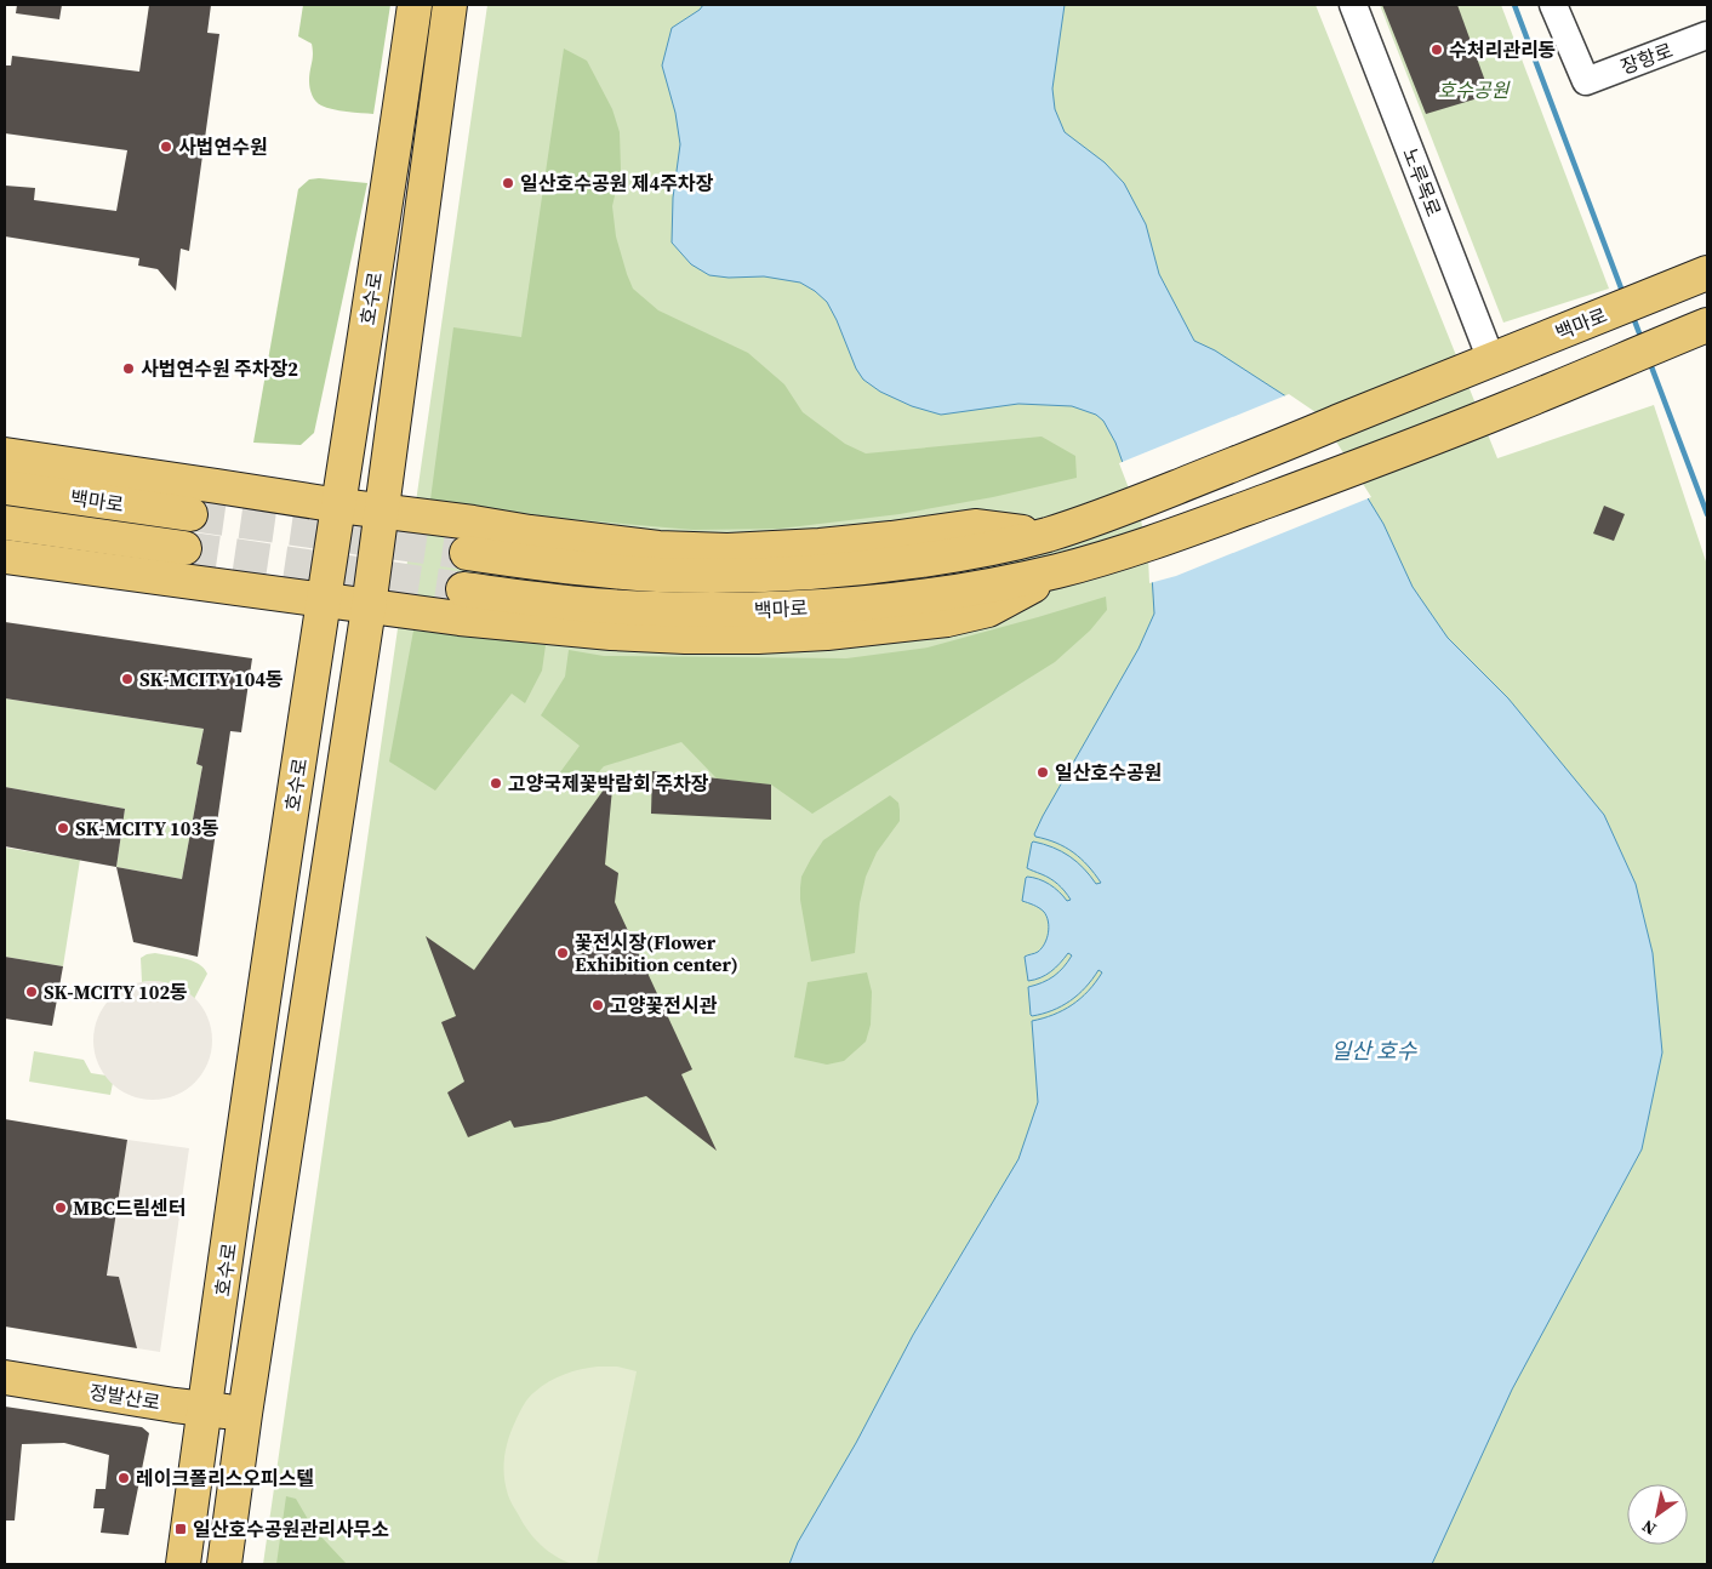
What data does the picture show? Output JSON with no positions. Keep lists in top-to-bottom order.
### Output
{
  "streets": {
    "main road": ["호수로", "백마로", "정발산로"],
    "street": ["장항로", "노루목로"]
  },
  "crossings": [
    ["노루목로", "백마로"],
    ["호수로", "정발산로"]
  ],
  "water": ["일산 호수"],
  "parks": ["호수공원"],
  "places": {
    "other": [
      "수처리관리동",
      "사법연수원",
      "일산호수공원 제4주차장",
      "사법연수원 주차장2",
      "SK-MCITY 104동",
      "일산호수공원",
      "고양국제꽃박람회 주차장",
      "SK-MCITY 103동",
      "꽃전시장(Flower Exhibition center)",
      "SK-MCITY 102동",
      "고양꽃전시관",
      "MBC드림센터",
      "레이크폴리스오피스텔"
    ],
    "transit": ["일산호수공원관리사무소"]
  },
  "north": "bottom left"
}
